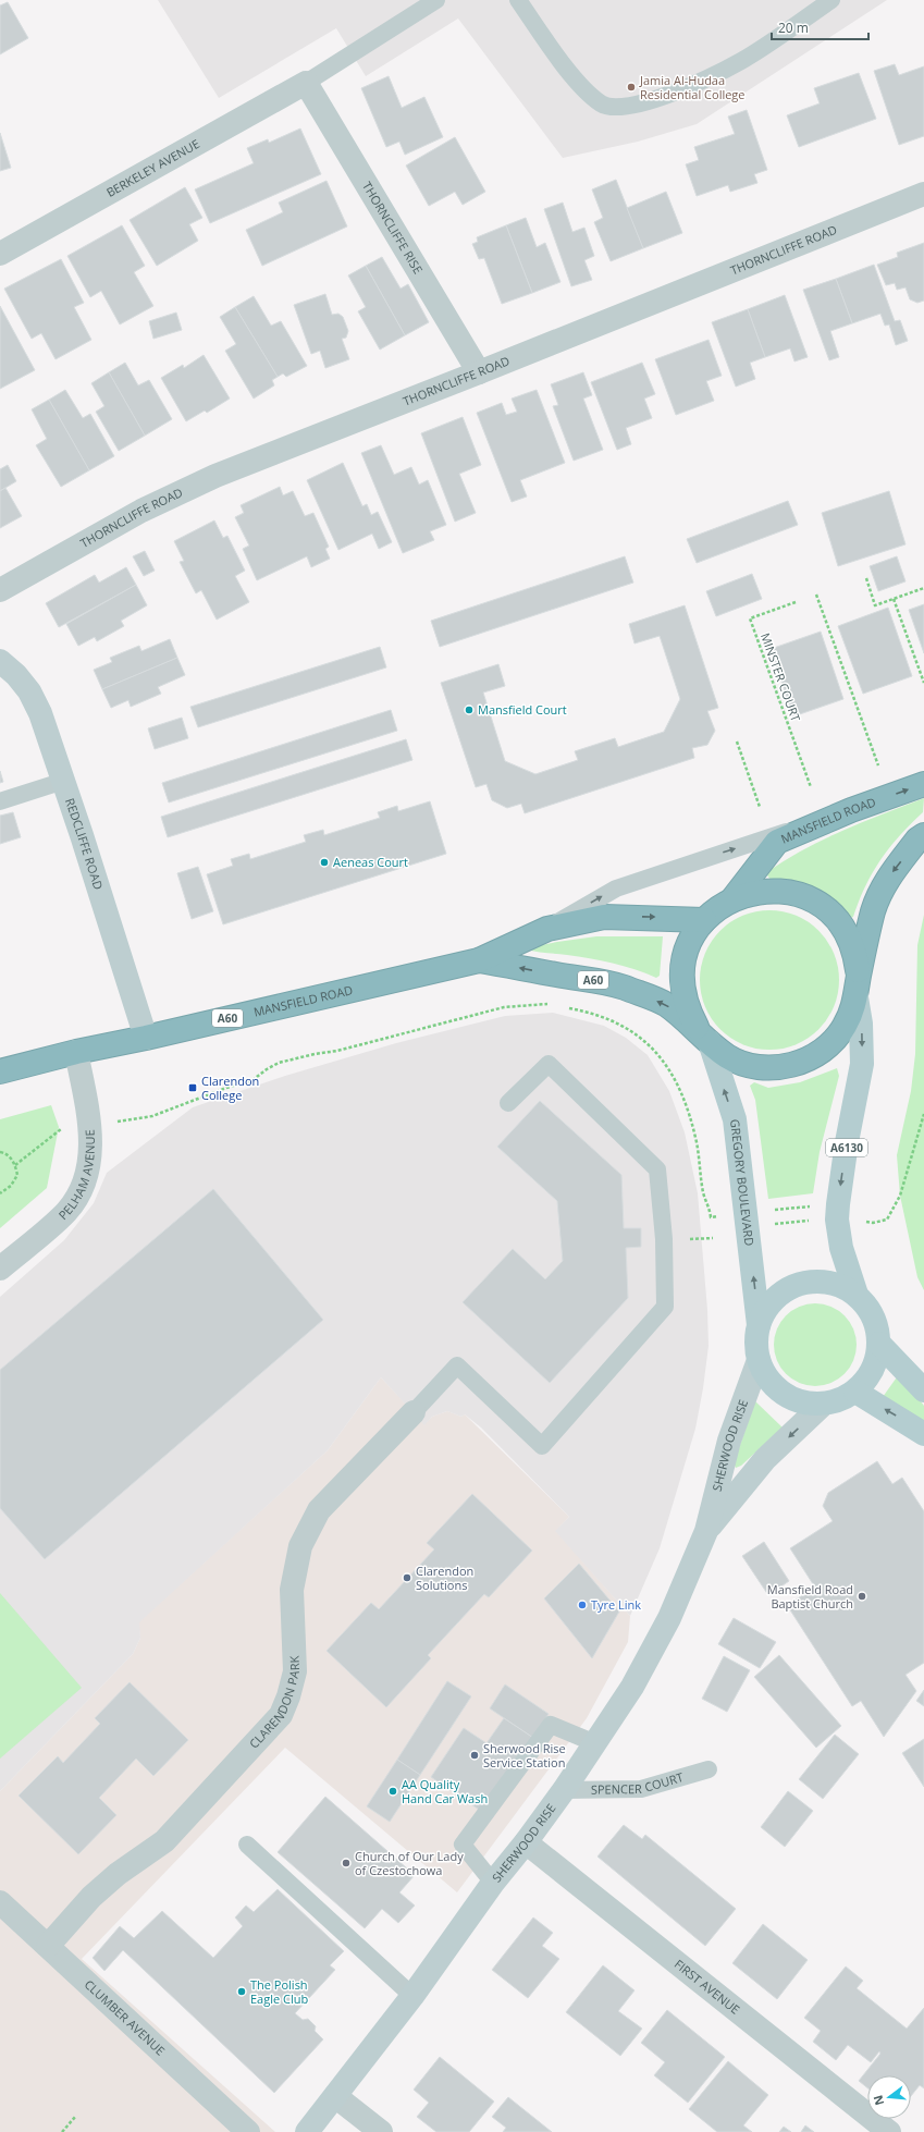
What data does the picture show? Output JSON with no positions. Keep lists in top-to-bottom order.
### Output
{
  "streets": {
    "highway": ["MANSFIELD ROAD", "A60"],
    "main road": [
      "REDCLIFFE ROAD",
      "A6130",
      "GREGORY BOULEVARD",
      "SHERWOOD RISE"
    ],
    "street": [
      "BERKELEY AVENUE",
      "THORNCLIFFE RISE",
      "THORNCLIFFE ROAD",
      "PELHAM AVENUE",
      "CLARENDON PARK",
      "FIRST AVENUE",
      "CLUMBER AVENUE"
    ],
    "lane": ["SPENCER COURT"],
    "path": ["MINSTER COURT"]
  },
  "crossings": [
    ["BERKELEY AVENUE", "THORNCLIFFE RISE"],
    ["THORNCLIFFE RISE", "THORNCLIFFE ROAD"],
    ["MANSFIELD ROAD", "REDCLIFFE ROAD"],
    ["MANSFIELD ROAD", "PELHAM AVENUE"],
    ["MANSFIELD ROAD", "GREGORY BOULEVARD"],
    ["GREGORY BOULEVARD", "SHERWOOD RISE"],
    ["SHERWOOD RISE", "SPENCER COURT"],
    ["SHERWOOD RISE", "FIRST AVENUE"],
    ["CLARENDON PARK", "CLUMBER AVENUE"]
  ],
  "places": {
    "other": [
      "Jamia Al-Hudaa Residential College",
      "Mansfield Court",
      "Aeneas Court",
      "Clarendon Solutions",
      "Mansfield Road Baptist Church",
      "Tyre Link",
      "Sherwood Rise Service Station",
      "AA Quality Hand Car Wash",
      "Church of Our Lady of Czestochowa",
      "The Polish Eagle Club"
    ],
    "transit": ["Clarendon College"]
  },
  "scale_bar": "20 m",
  "north": "left"
}
